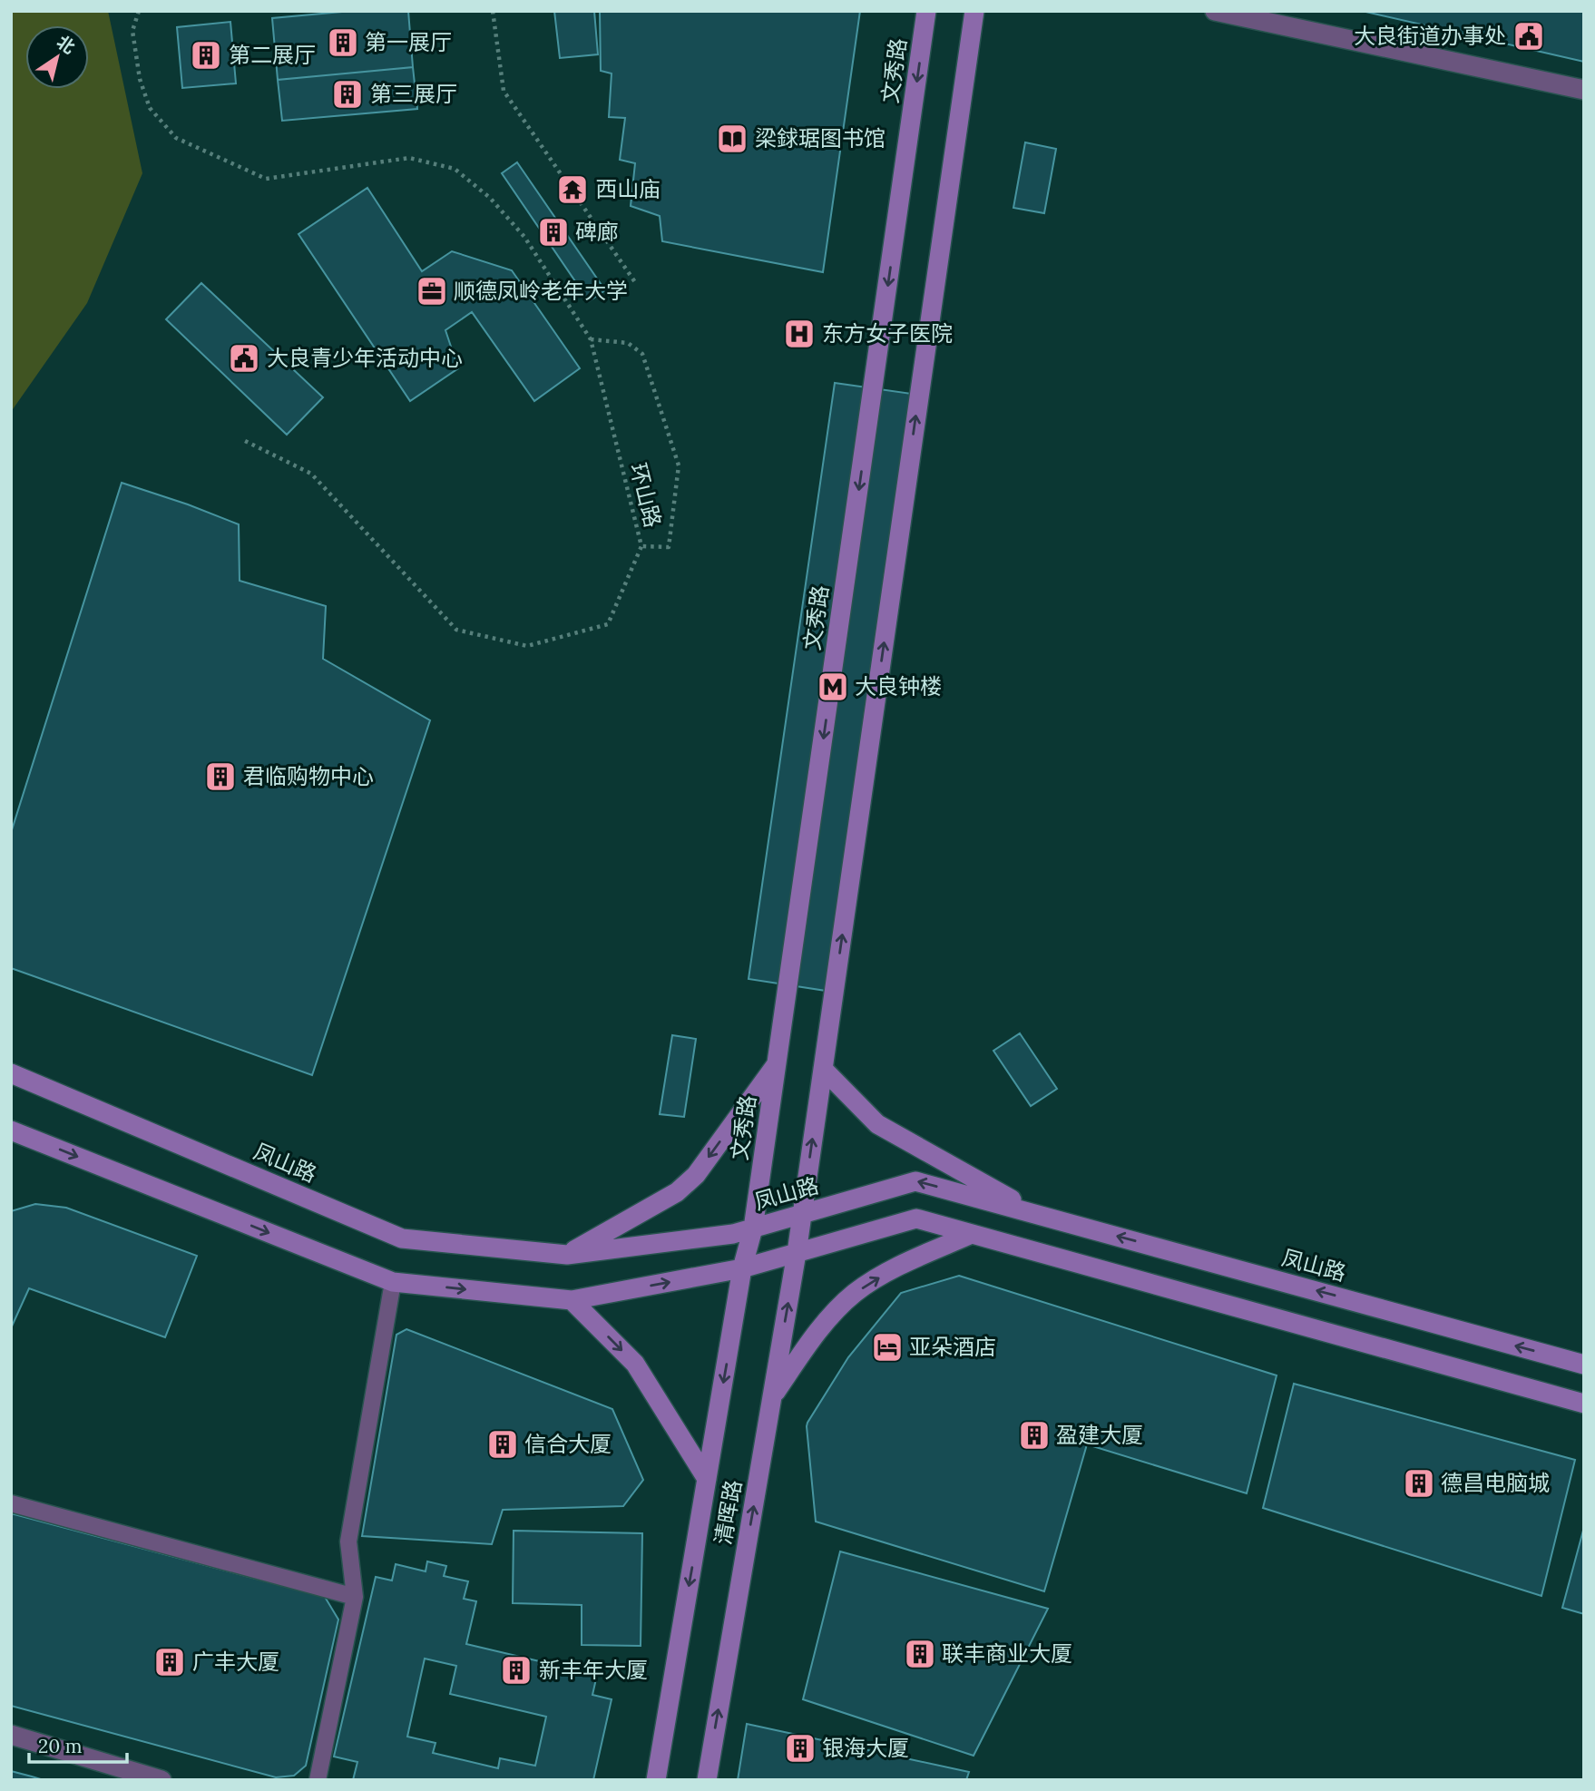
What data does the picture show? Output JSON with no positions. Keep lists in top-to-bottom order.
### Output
{
  "streets": {
    "street": ["文秀路", "凤山路", "清晖路"],
    "path": ["环山路"]
  },
  "crossings": [
    ["文秀路", "凤山路"],
    ["文秀路", "清晖路"]
  ],
  "places": {
    "public building": ["大良街道办事处", "大良青少年活动中心"],
    "building": [
      "第一展厅",
      "第二展厅",
      "第三展厅",
      "碑廊",
      "君临购物中心",
      "盈建大厦",
      "信合大厦",
      "德昌电脑城",
      "联丰商业大厦",
      "广丰大厦",
      "新丰年大厦",
      "银海大厦"
    ],
    "library": ["梁銶琚图书馆"],
    "temple": ["西山庙"],
    "office": ["顺德凤岭老年大学"],
    "hospital": ["东方女子医院"],
    "metro station": ["大良钟楼"],
    "hotel": ["亚朵酒店"]
  },
  "scale_bar": "20 m",
  "north": "top right"
}
